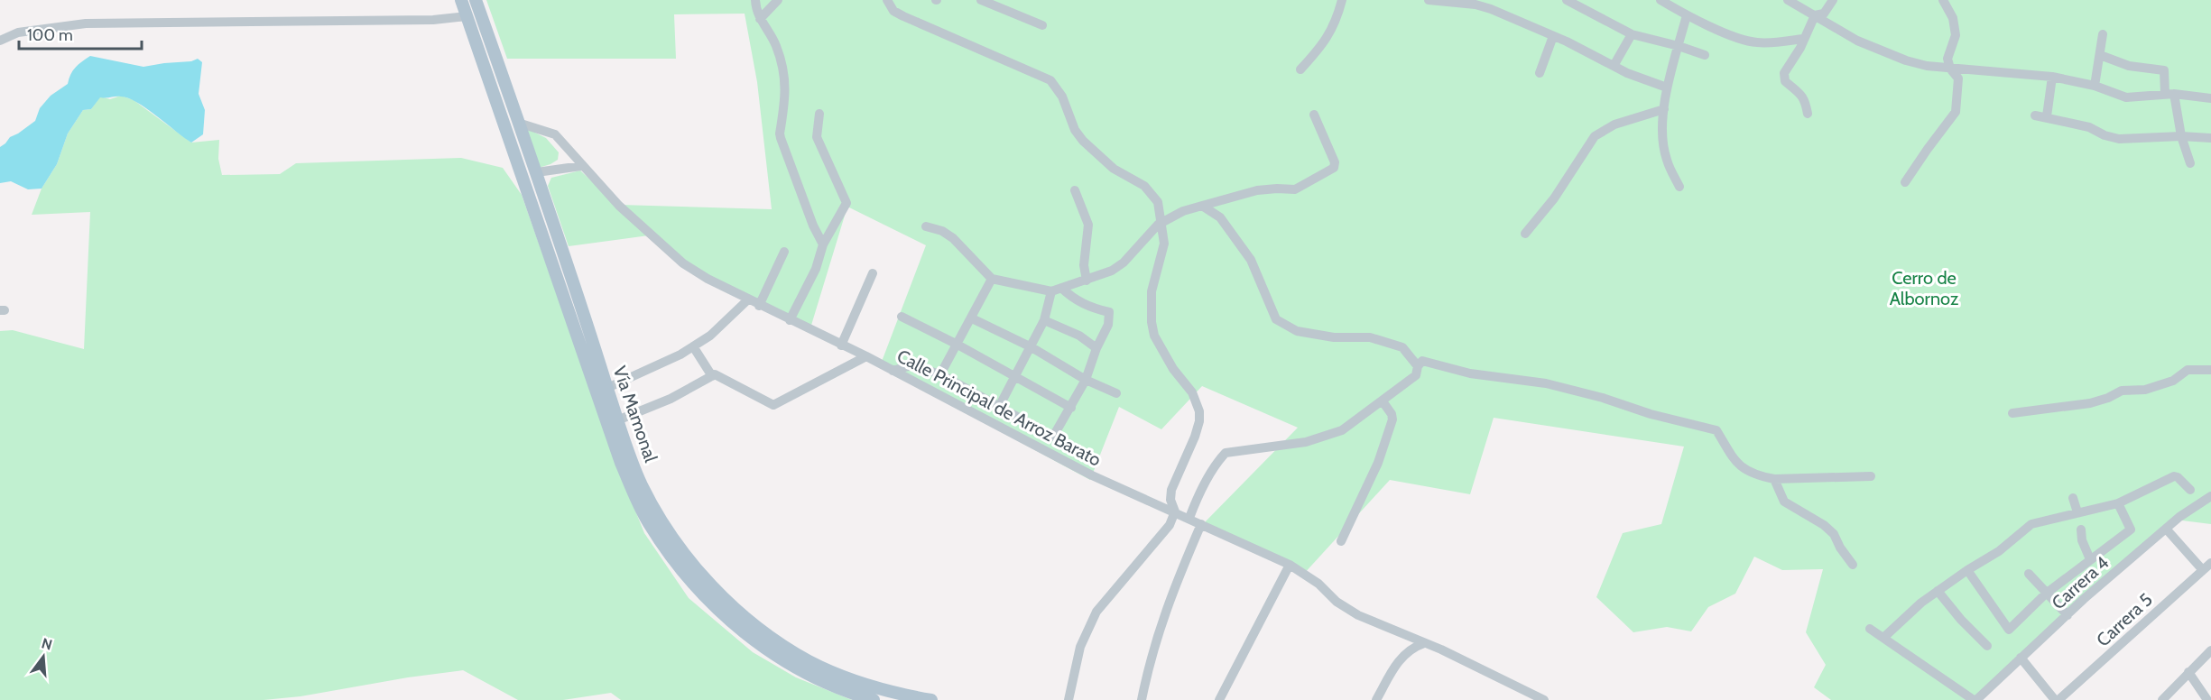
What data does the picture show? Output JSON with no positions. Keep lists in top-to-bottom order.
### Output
{
  "streets": {
    "main road": ["Vía Mamonal"],
    "street": ["Calle Principal de Arroz Barato", "Carrera 4", "Carrera 5"]
  },
  "crossings": [
    ["Calle Principal de Arroz Barato", "Vía Mamonal"]
  ],
  "parks": ["Cerro de Albornoz"],
  "scale_bar": "100 m",
  "north": "top"
}
